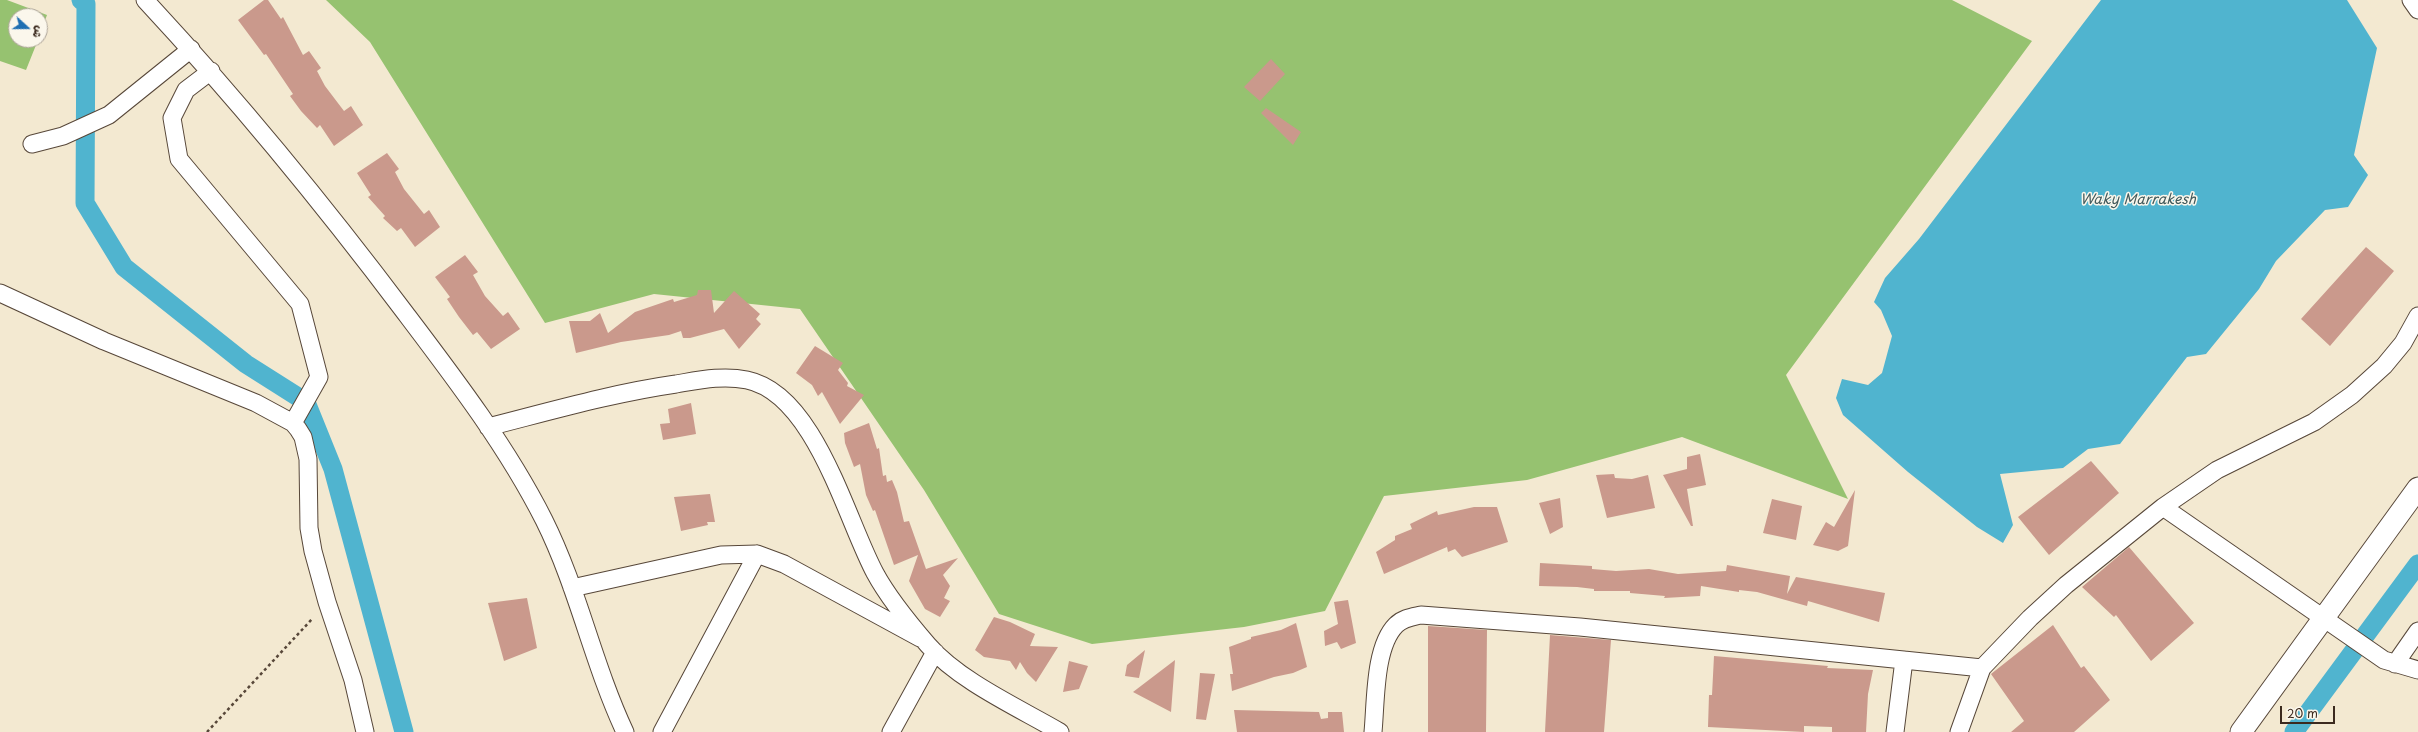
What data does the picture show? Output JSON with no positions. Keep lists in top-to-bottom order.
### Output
{
  "water": ["Waky Marrakesh"],
  "scale_bar": "20 m",
  "north": "right"
}
